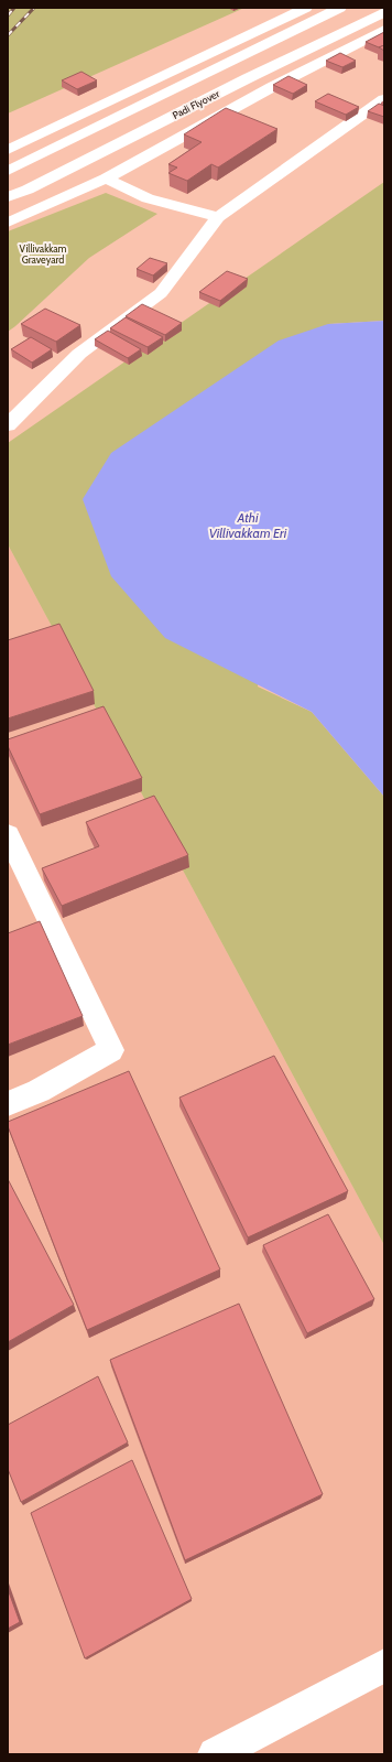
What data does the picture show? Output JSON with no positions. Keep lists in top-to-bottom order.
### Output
{
  "streets": {
    "street": ["Padi Flyover"]
  },
  "water": ["Athi Villivakkam Eri"],
  "parks": ["Villivakkam Graveyard"]
}
